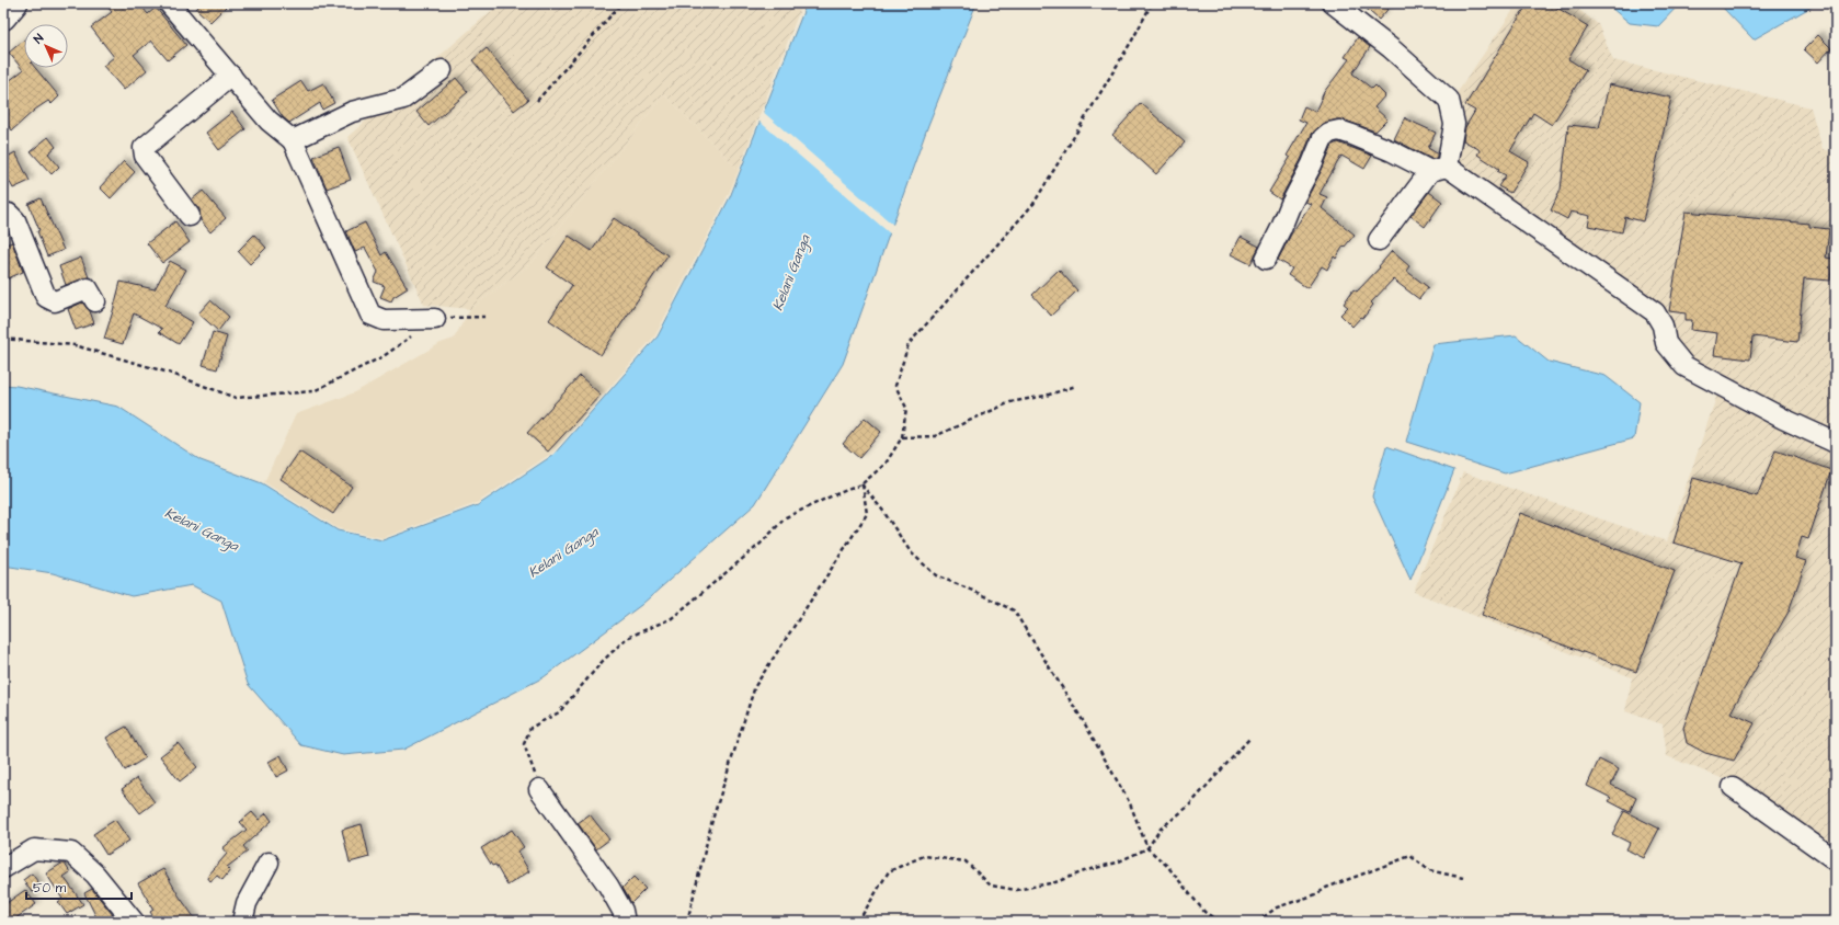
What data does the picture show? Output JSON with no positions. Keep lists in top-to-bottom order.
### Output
{
  "water": ["Kelani Ganga"],
  "scale_bar": "50 m",
  "north": "top left"
}
